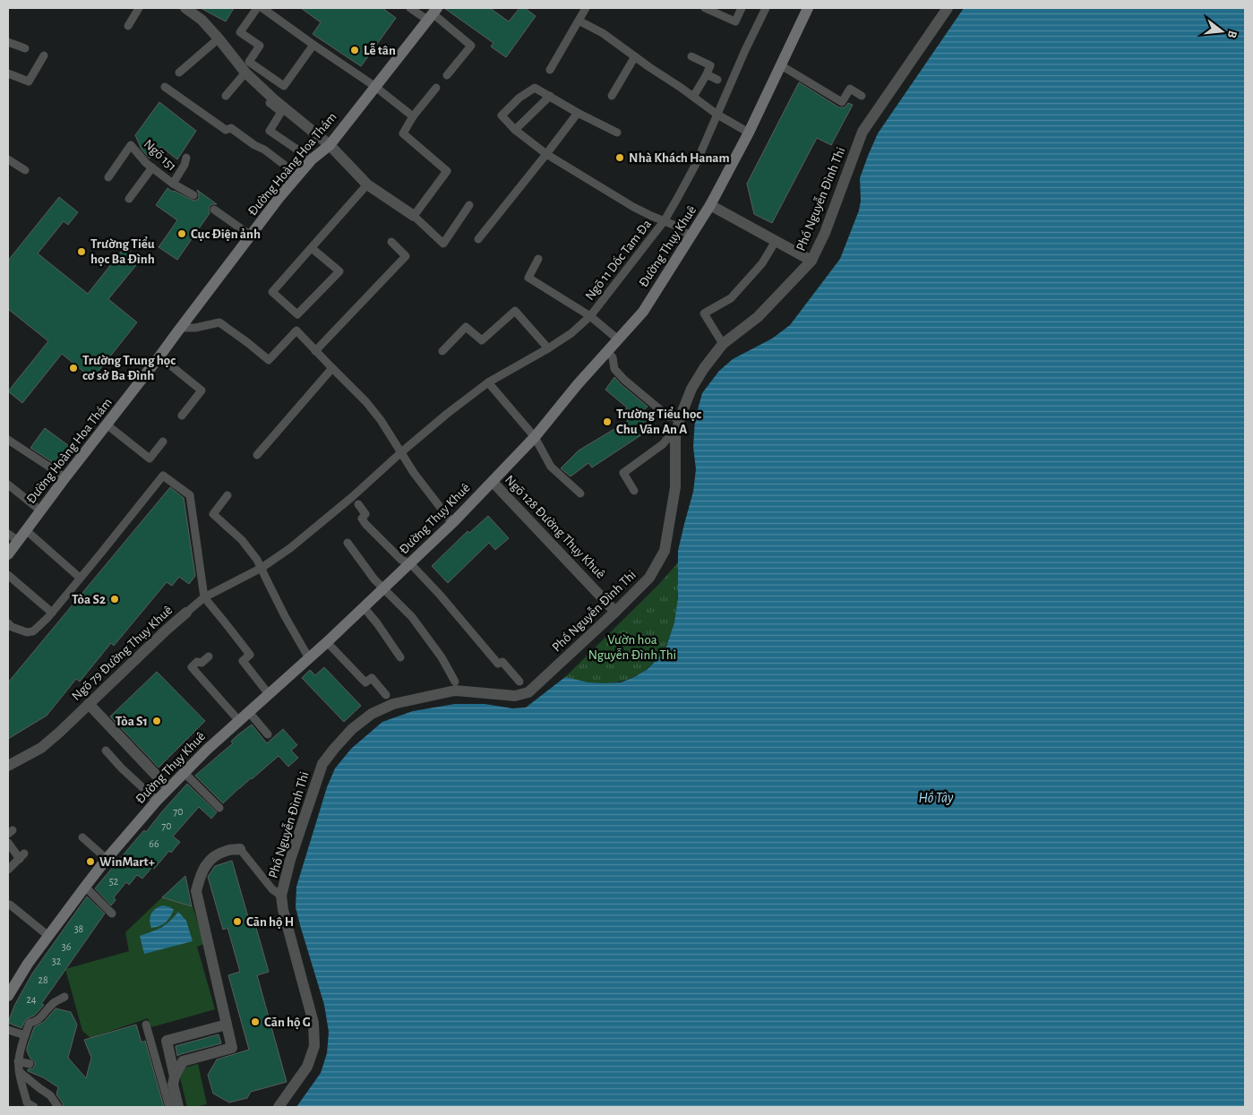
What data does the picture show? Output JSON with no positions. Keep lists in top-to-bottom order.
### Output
{
  "streets": {
    "main road": ["Đường Hoàng Hoa Thám", "Đường Thụy Khuê"],
    "street": ["Phố Nguyễn Đình Thi", "Ngõ 128 Đường Thụy Khuê", "Ngõ 79 Đường Thụy Khuê"],
    "lane": ["Ngõ 151", "Ngõ 11 Dốc Tam Đa"]
  },
  "crossings": [
    ["Phố Nguyễn Đình Thi", "Ngõ 128 Đường Thụy Khuê"],
    ["Đường Thụy Khuê", "Ngõ 128 Đường Thụy Khuê"],
    ["Ngõ 11 Dốc Tam Đa", "Ngõ 79 Đường Thụy Khuê"]
  ],
  "water": ["Hồ Tây"],
  "parks": ["Vườn hoa Nguyễn Đình Thi"],
  "places": [
    "Lễ tân",
    "Nhà Khách Hanam",
    "Cục Điện ảnh",
    "Trường Tiểu học Ba Đình",
    "Trường Trung học cơ sở Ba Đình",
    "Trường Tiểu học Chu Văn An A",
    "Tòa S2",
    "Tòa S1",
    "WinMart+",
    "Căn hộ H",
    "Căn hộ G"
  ],
  "house_numbers": [
    "70",
    "70",
    "66",
    "52",
    "38",
    "36",
    "32",
    "28",
    "24"
  ],
  "north": "right"
}
